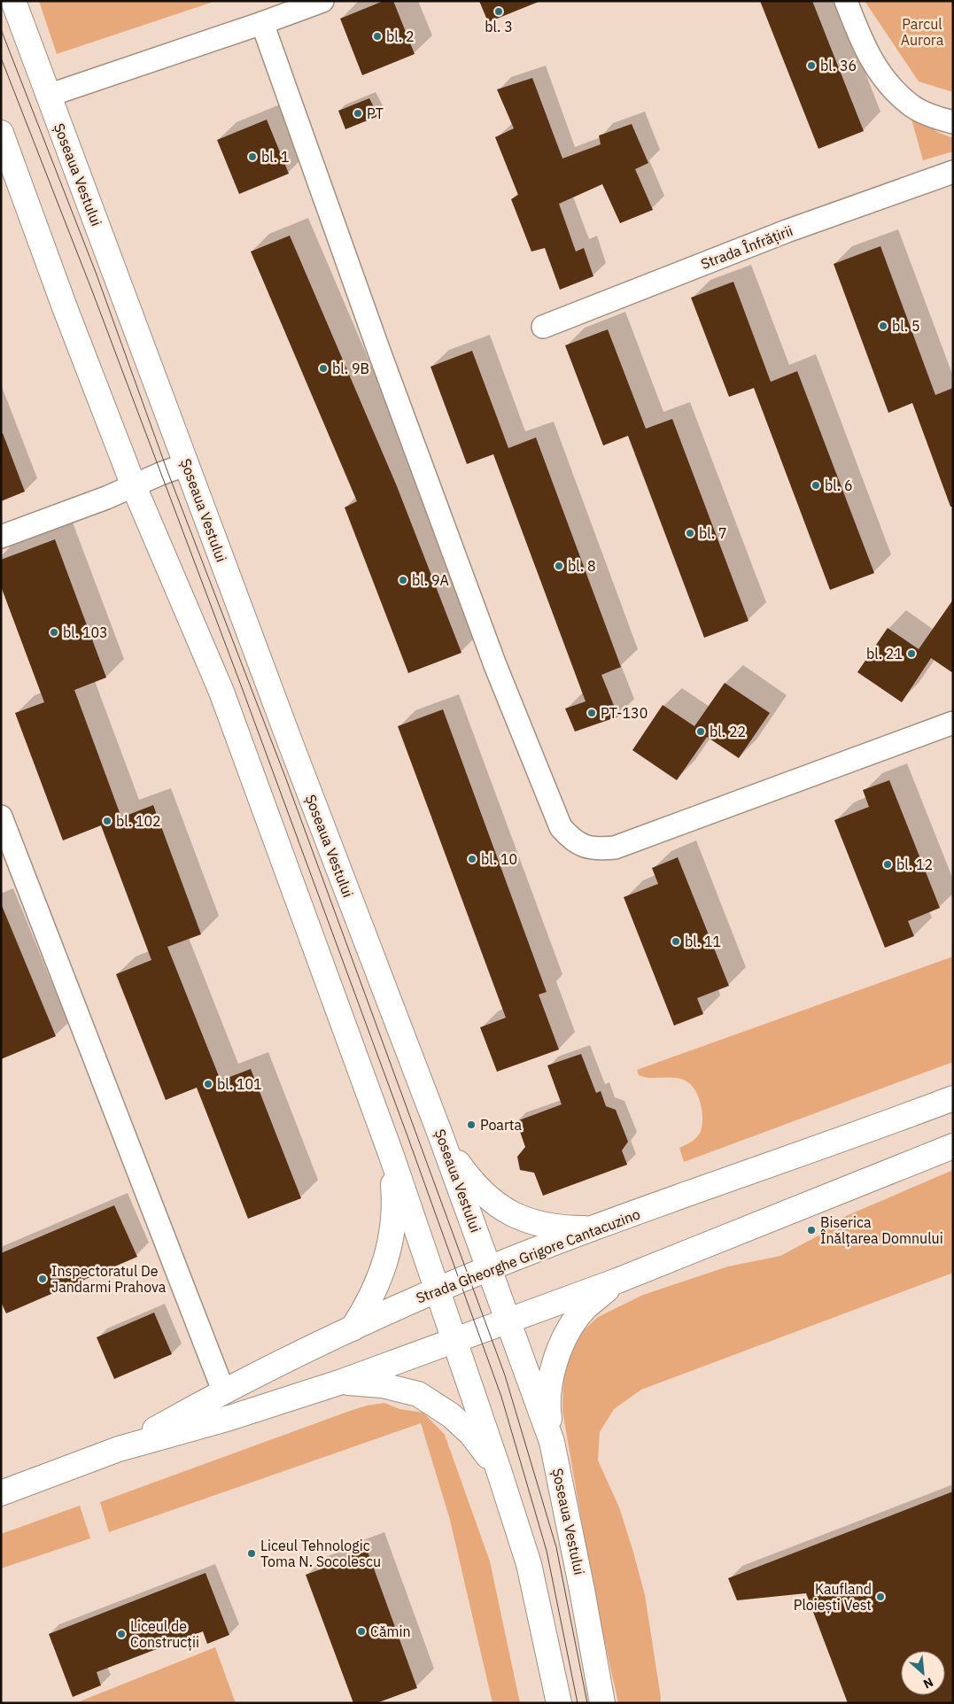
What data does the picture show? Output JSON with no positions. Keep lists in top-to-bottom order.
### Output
{
  "streets": {
    "main road": ["Șoseaua Vestului", "Strada Gheorghe Grigore Cantacuzino"],
    "street": ["Strada Înfrățirii"]
  },
  "crossings": [
    ["Șoseaua Vestului", "Strada Gheorghe Grigore Cantacuzino"]
  ],
  "parks": ["Parcul Aurora"],
  "places": [
    "bl. 3",
    "bl. 2",
    "bl. 36",
    "PT",
    "bl. 1",
    "bl. 5",
    "bl. 9B",
    "bl. 6",
    "bl. 7",
    "bl. 8",
    "bl. 9A",
    "bl. 103",
    "bl. 21",
    "PT-130",
    "bl. 22",
    "bl. 102",
    "bl. 10",
    "bl. 12",
    "bl. 11",
    "bl. 101",
    "Poarta",
    "Biserica Înălțarea Domnului",
    "Inspectoratul De Jandarmi Prahova",
    "Liceul Tehnologic Toma N. Socolescu",
    "Kaufland Ploiești Vest",
    "Cămin",
    "Liceul de Construcții"
  ],
  "north": "bottom right"
}
